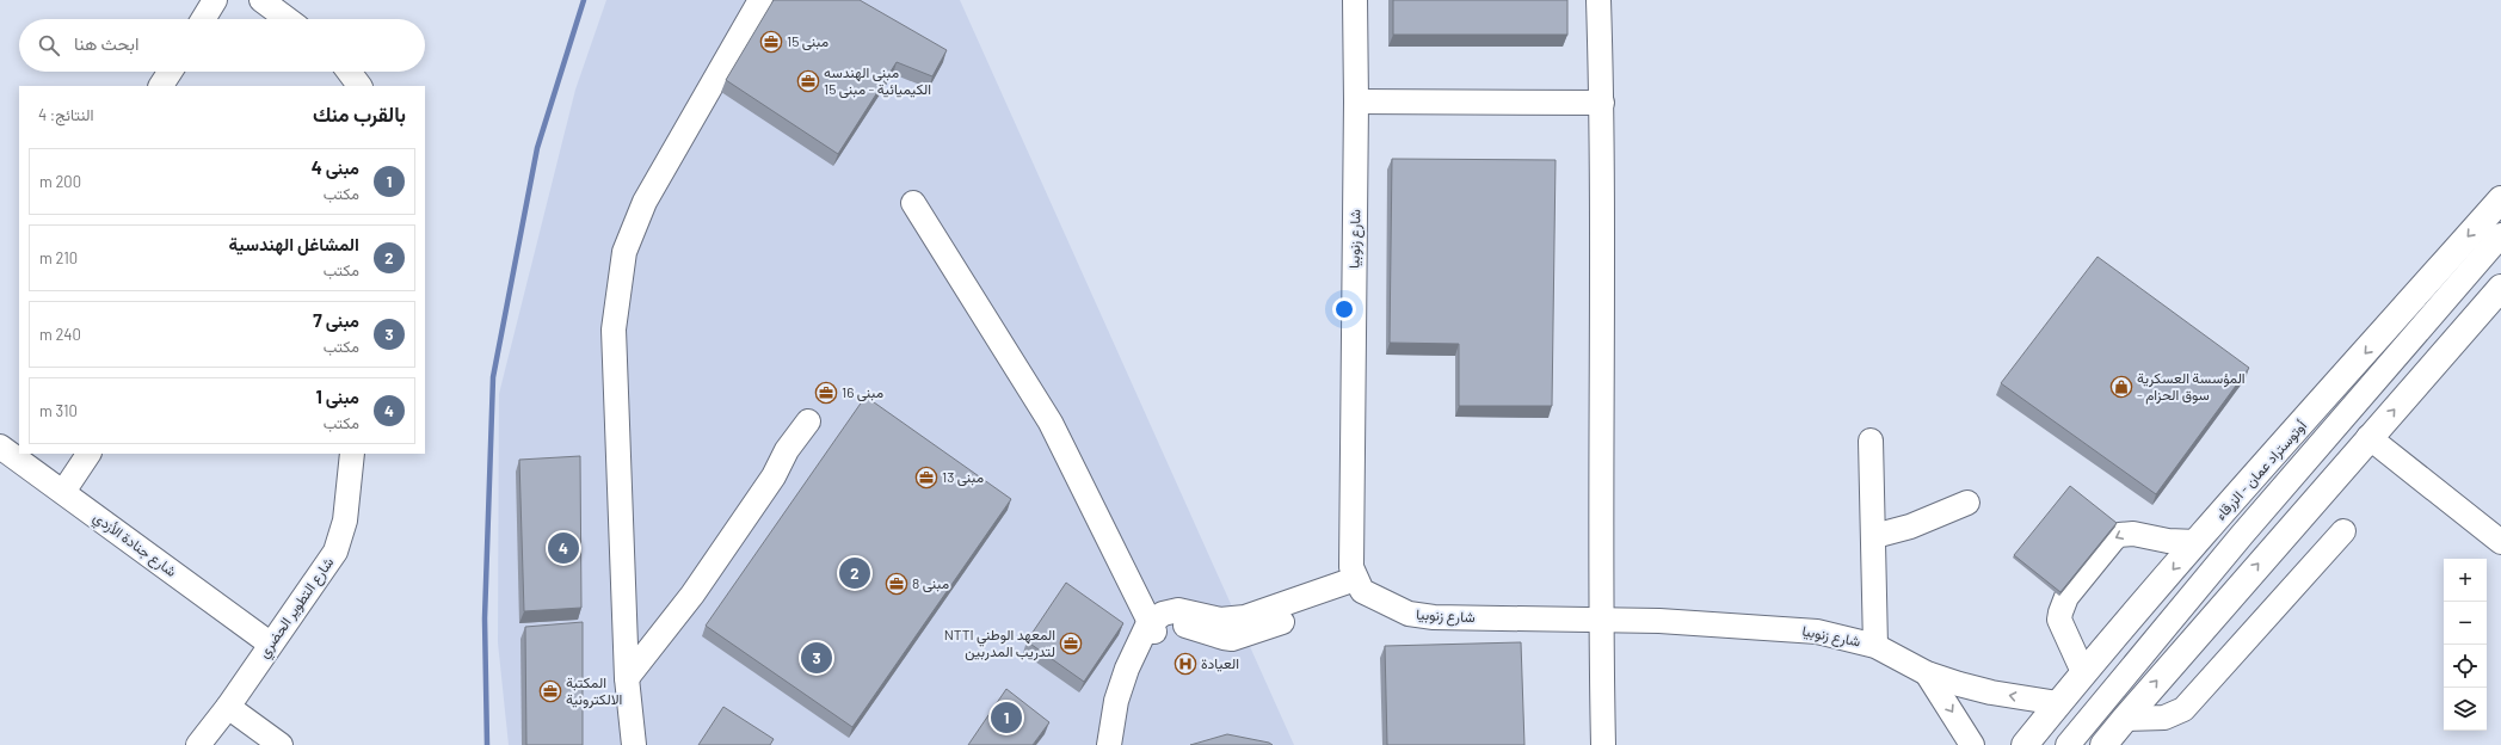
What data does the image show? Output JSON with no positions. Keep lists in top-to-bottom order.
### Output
{
  "streets": {
    "highway": ["أوتوستراد عمان - الزرقاء"],
    "street": ["شارع زنوبيا", "شارع جنادة الأزدي", "شارع التطوير الحضري"]
  },
  "crossings": [
    ["شارع زنوبيا", "أوتوستراد عمان - الزرقاء"],
    ["شارع جنادة الأزدي", "شارع التطوير الحضري"]
  ],
  "places": {
    "office": [
      "مبنى 15",
      "مبنى الهندسه الكيميائية - مبنى 15",
      "مبنى 16",
      "مبنى 13",
      "مبنى 8",
      "NTTI المعهد الوطني لتدريب المدربين",
      "المكتبة الالكترونية"
    ],
    "shop": ["المؤسسة العسكرية - سوق الحزام"],
    "hospital": ["العيادة"]
  },
  "page": {
    "search": "ابحث هنا",
    "heading": ["بالقرب منك", "النتائج: 4"],
    "list": [
      {
        "mark": "1",
        "name": "مبنى 4",
        "note": "مكتب",
        "value": "200 m"
      },
      {
        "mark": "2",
        "name": "المشاغل الهندسية",
        "note": "مكتب",
        "value": "210 m"
      },
      {
        "mark": "3",
        "name": "مبنى 7",
        "note": "مكتب",
        "value": "240 m"
      },
      {
        "mark": "4",
        "name": "مبنى 1",
        "note": "مكتب",
        "value": "310 m"
      }
    ],
    "pins": [
      "4",
      "2",
      "3",
      "1"
    ],
    "map_buttons": ["+", "−"]
  }
}
